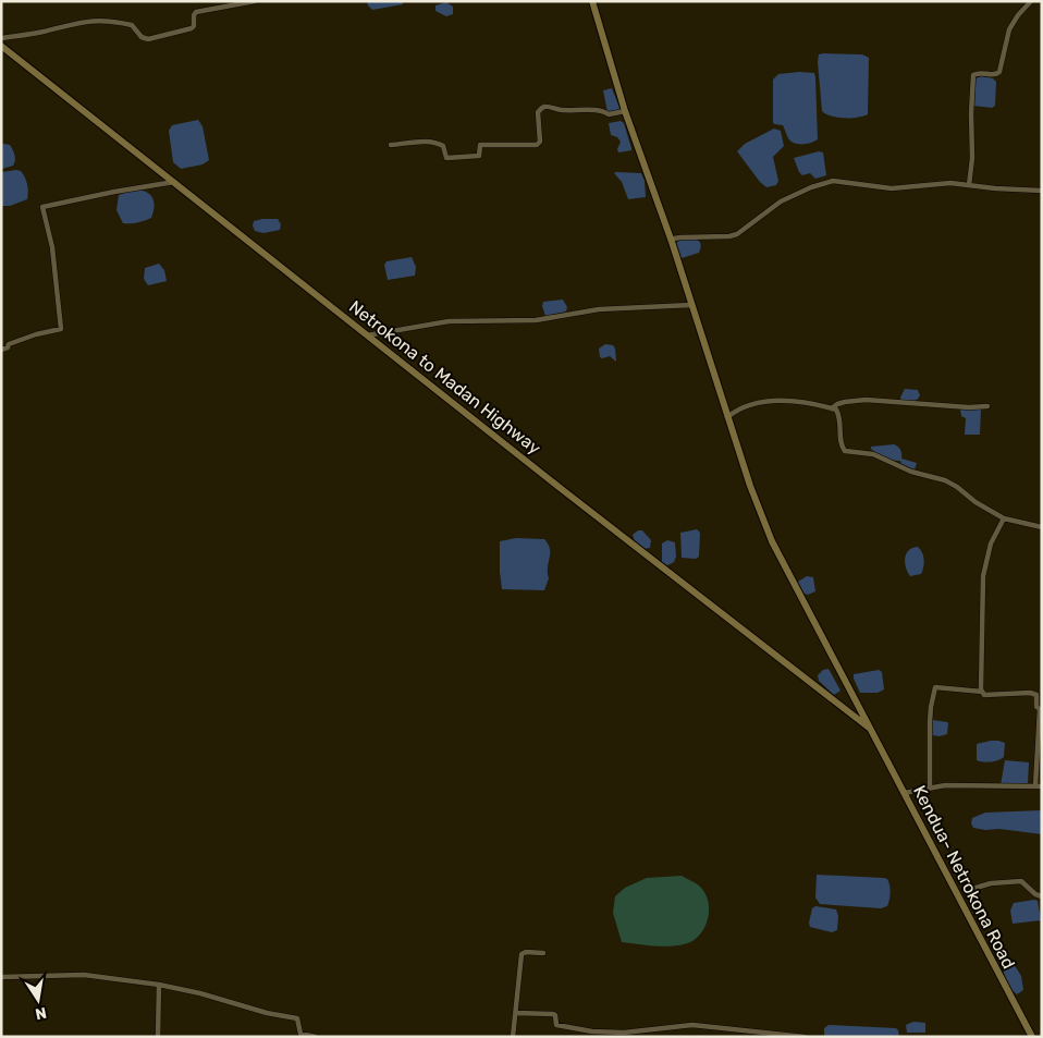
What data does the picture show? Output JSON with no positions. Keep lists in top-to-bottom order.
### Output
{
  "streets": {
    "main road": ["Netrokona to Madan Highway", "Kendua- Netrokona Road"]
  },
  "crossings": [
    ["Netrokona to Madan Highway", "Kendua- Netrokona Road"]
  ],
  "north": "bottom"
}
